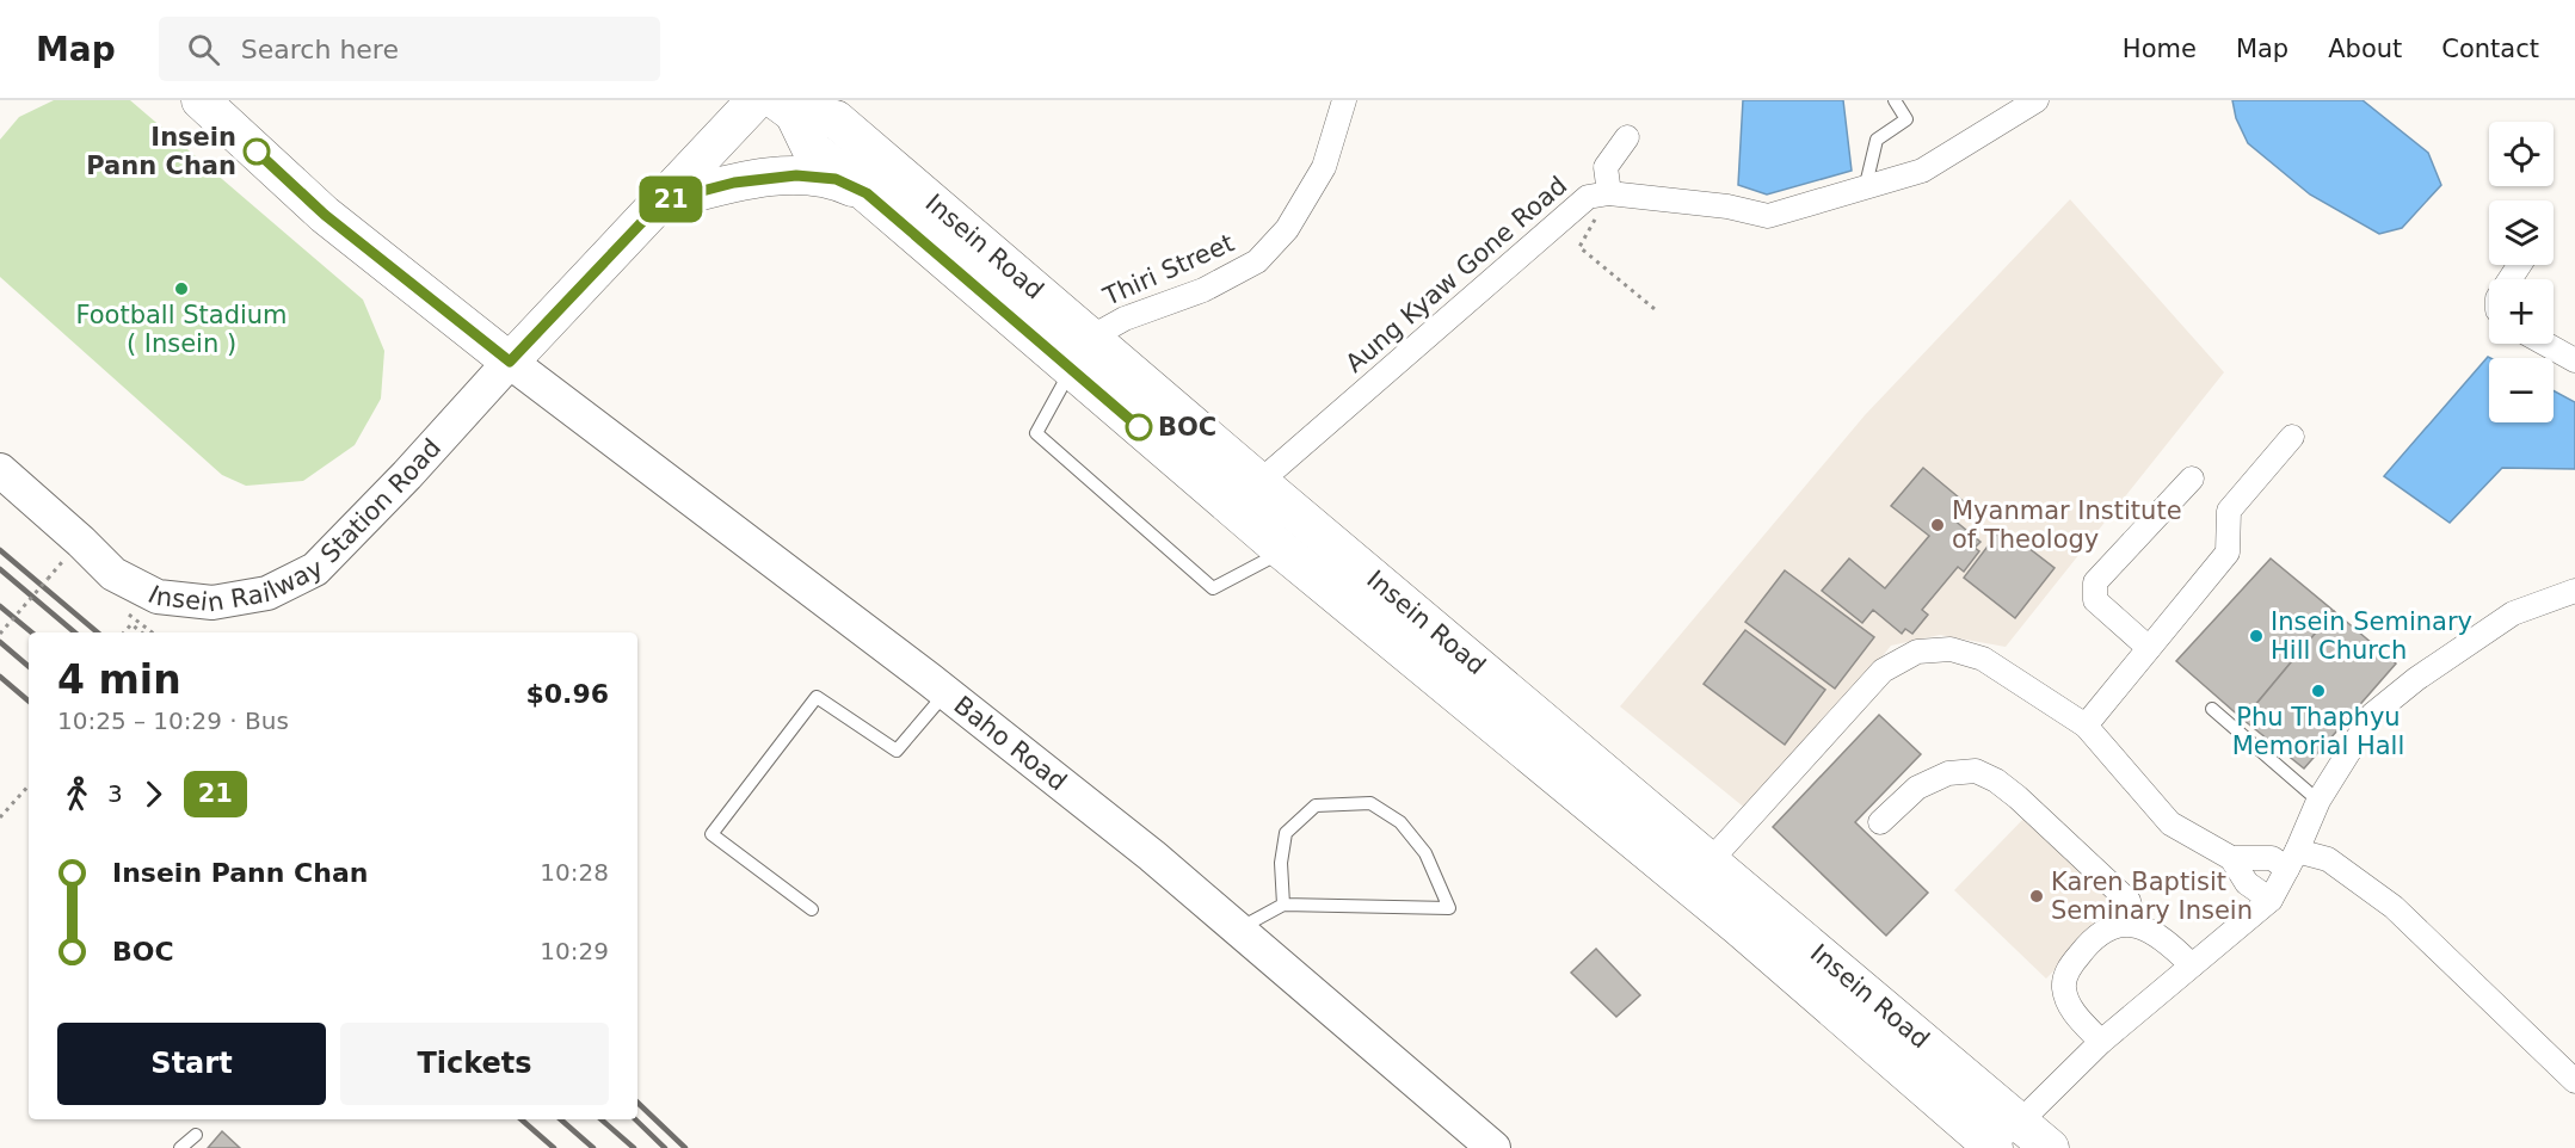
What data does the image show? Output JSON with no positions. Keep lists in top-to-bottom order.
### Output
{
  "streets": {
    "main road": ["Insein Road", "Insein Railway Station Road", "Baho Road"],
    "street": ["Thiri Street", "Aung Kyaw Gone Road"]
  },
  "crossings": [
    ["Insein Road", "Thiri Street"],
    ["Insein Road", "Aung Kyaw Gone Road"],
    ["Insein Railway Station Road", "Baho Road"]
  ],
  "places": [
    "Insein Pann Chan",
    "Football Stadium ( Insein )",
    "BOC",
    "Myanmar Institute of Theology",
    "Insein Seminary Hill Church",
    "Phu Thaphyu Memorial Hall",
    "Karen Baptisit Seminary Insein"
  ],
  "lines": ["bus line 21"],
  "page": {
    "header": "Map",
    "search": "Search here",
    "nav": [
      "Home",
      "Map",
      "About",
      "Contact"
    ],
    "on_map": "21",
    "map_buttons": ["+", "−"],
    "heading": ["4 min", "10:25 – 10:29 · Bus", "$0.96"],
    "legs": ["3", "21"],
    "list": [
      {
        "name": "Insein Pann Chan",
        "value": "10:28"
      },
      {
        "name": "BOC",
        "value": "10:29"
      }
    ],
    "buttons": ["Start", "Tickets"]
  }
}
